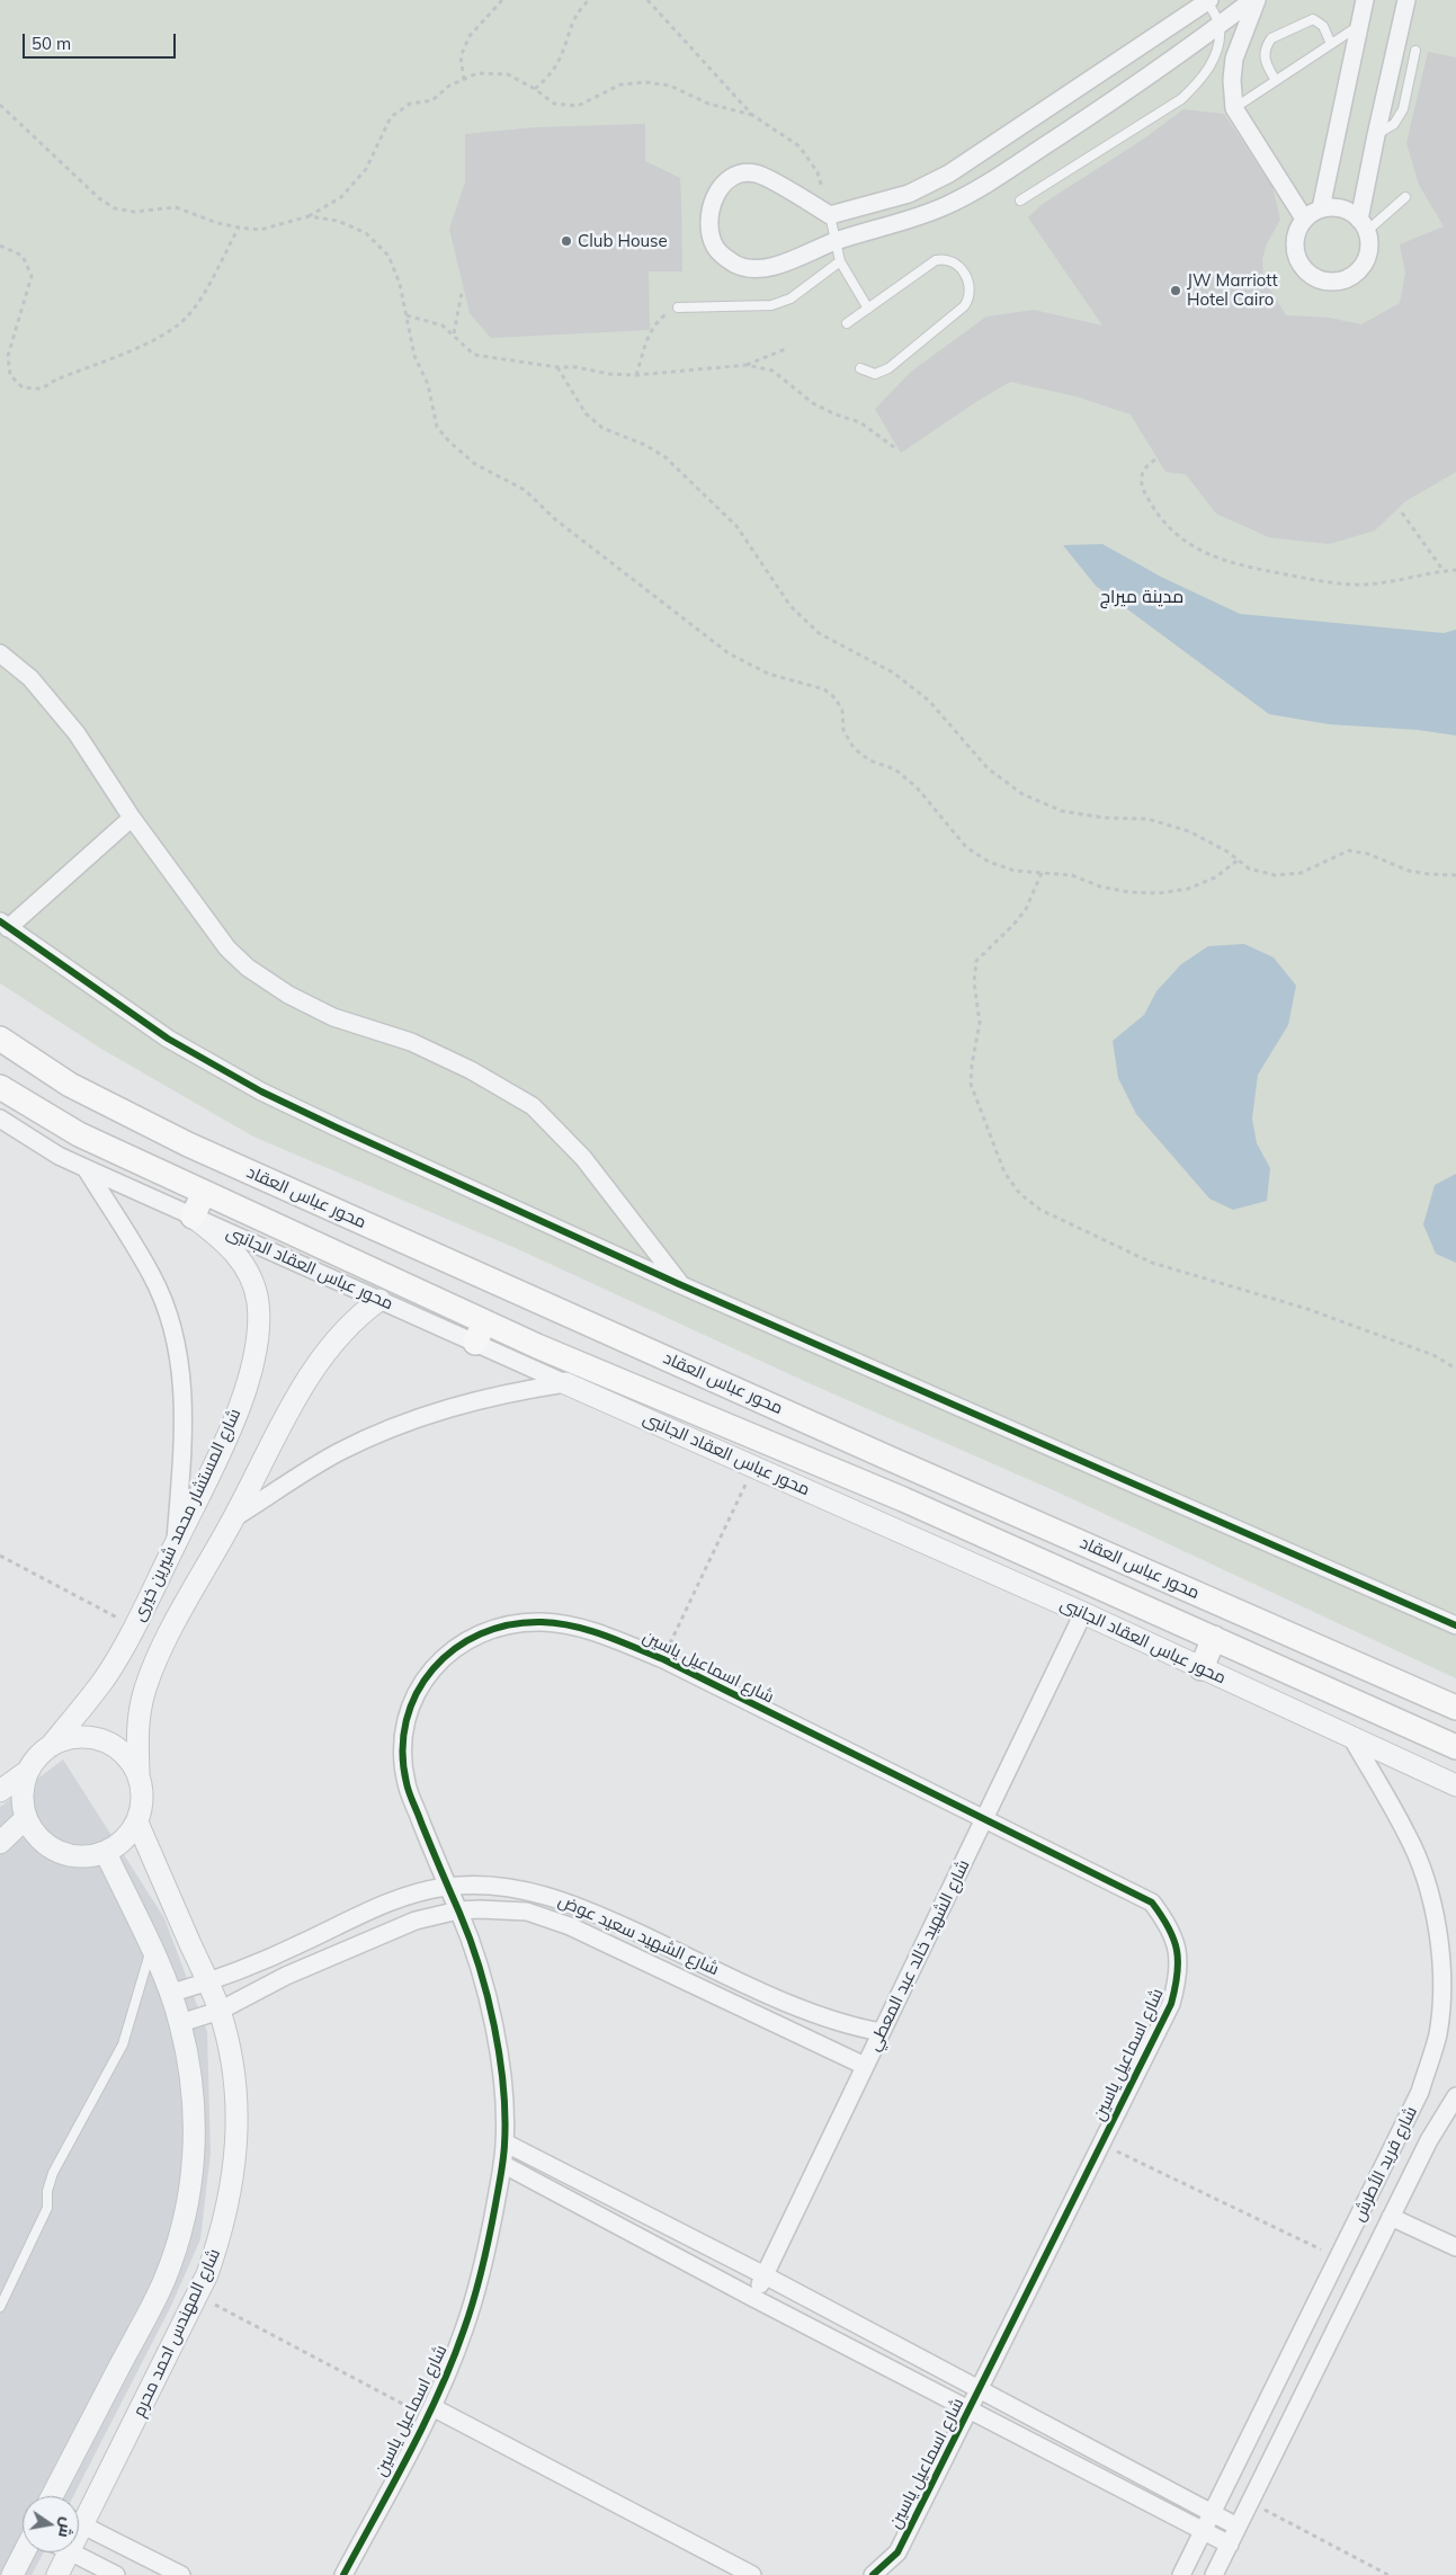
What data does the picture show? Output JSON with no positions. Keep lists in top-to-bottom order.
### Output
{
  "streets": {
    "main road": ["محور عباس العقاد"],
    "street": [
      "محور عباس العقاد الجانبى",
      "شارع المستشار محمد شيرين خيرى",
      "شارع اسماعيل ياسين",
      "شارع الشهيد سعيد عوض",
      "شارع الشهيد خالد عبد المعطي",
      "شارع فريد الأطرش",
      "شارع المهندس احمد محرم"
    ]
  },
  "crossings": [
    ["محور عباس العقاد", "محور عباس العقاد الجانبى"],
    ["محور عباس العقاد الجانبى", "شارع المستشار محمد شيرين خيرى"],
    ["محور عباس العقاد الجانبى", "شارع الشهيد خالد عبد المعطي"],
    ["محور عباس العقاد الجانبى", "شارع فريد الأطرش"],
    ["شارع المستشار محمد شيرين خيرى", "شارع المهندس احمد محرم"],
    ["شارع اسماعيل ياسين", "شارع الشهيد سعيد عوض"],
    ["شارع اسماعيل ياسين", "شارع الشهيد خالد عبد المعطي"],
    ["شارع الشهيد سعيد عوض", "شارع الشهيد خالد عبد المعطي"],
    ["شارع الشهيد سعيد عوض", "شارع المهندس احمد محرم"]
  ],
  "districts": ["مدينة ميراج"],
  "places": ["Club House", "JW Marriott Hotel Cairo"],
  "scale_bar": "50 m",
  "north": "right"
}
